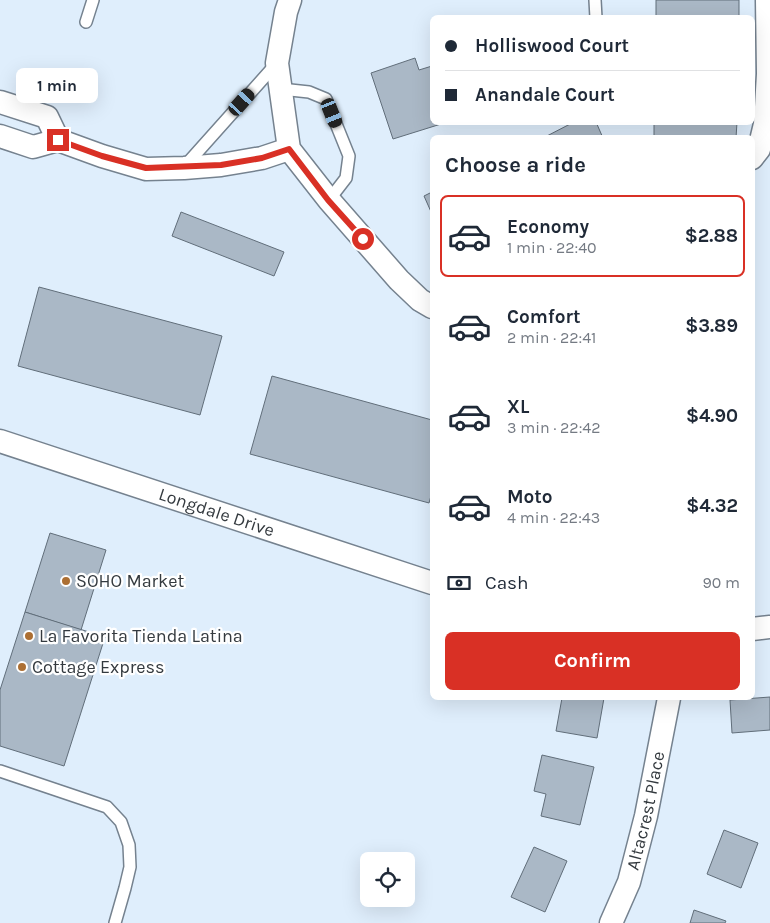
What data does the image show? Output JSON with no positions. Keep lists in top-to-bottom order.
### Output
{
  "streets": {
    "street": ["Longdale Drive", "Altacrest Place"]
  },
  "places": ["SOHO Market", "La Favorita Tienda Latina", "Cottage Express"],
  "page": {
    "banner": ["Holliswood Court", "Anandale Court"],
    "bubble": "1 min",
    "heading": "Choose a ride",
    "list": [
      {
        "name": "Economy",
        "note": "1 min · 22:40",
        "value": "$2.88"
      },
      {
        "name": "Comfort",
        "note": "2 min · 22:41",
        "value": "$3.89"
      },
      {
        "name": "XL",
        "note": "3 min · 22:42",
        "value": "$4.90"
      },
      {
        "name": "Moto",
        "note": "4 min · 22:43",
        "value": "$4.32"
      }
    ],
    "pay": ["Cash", "90 m"],
    "buttons": "Confirm"
  }
}
